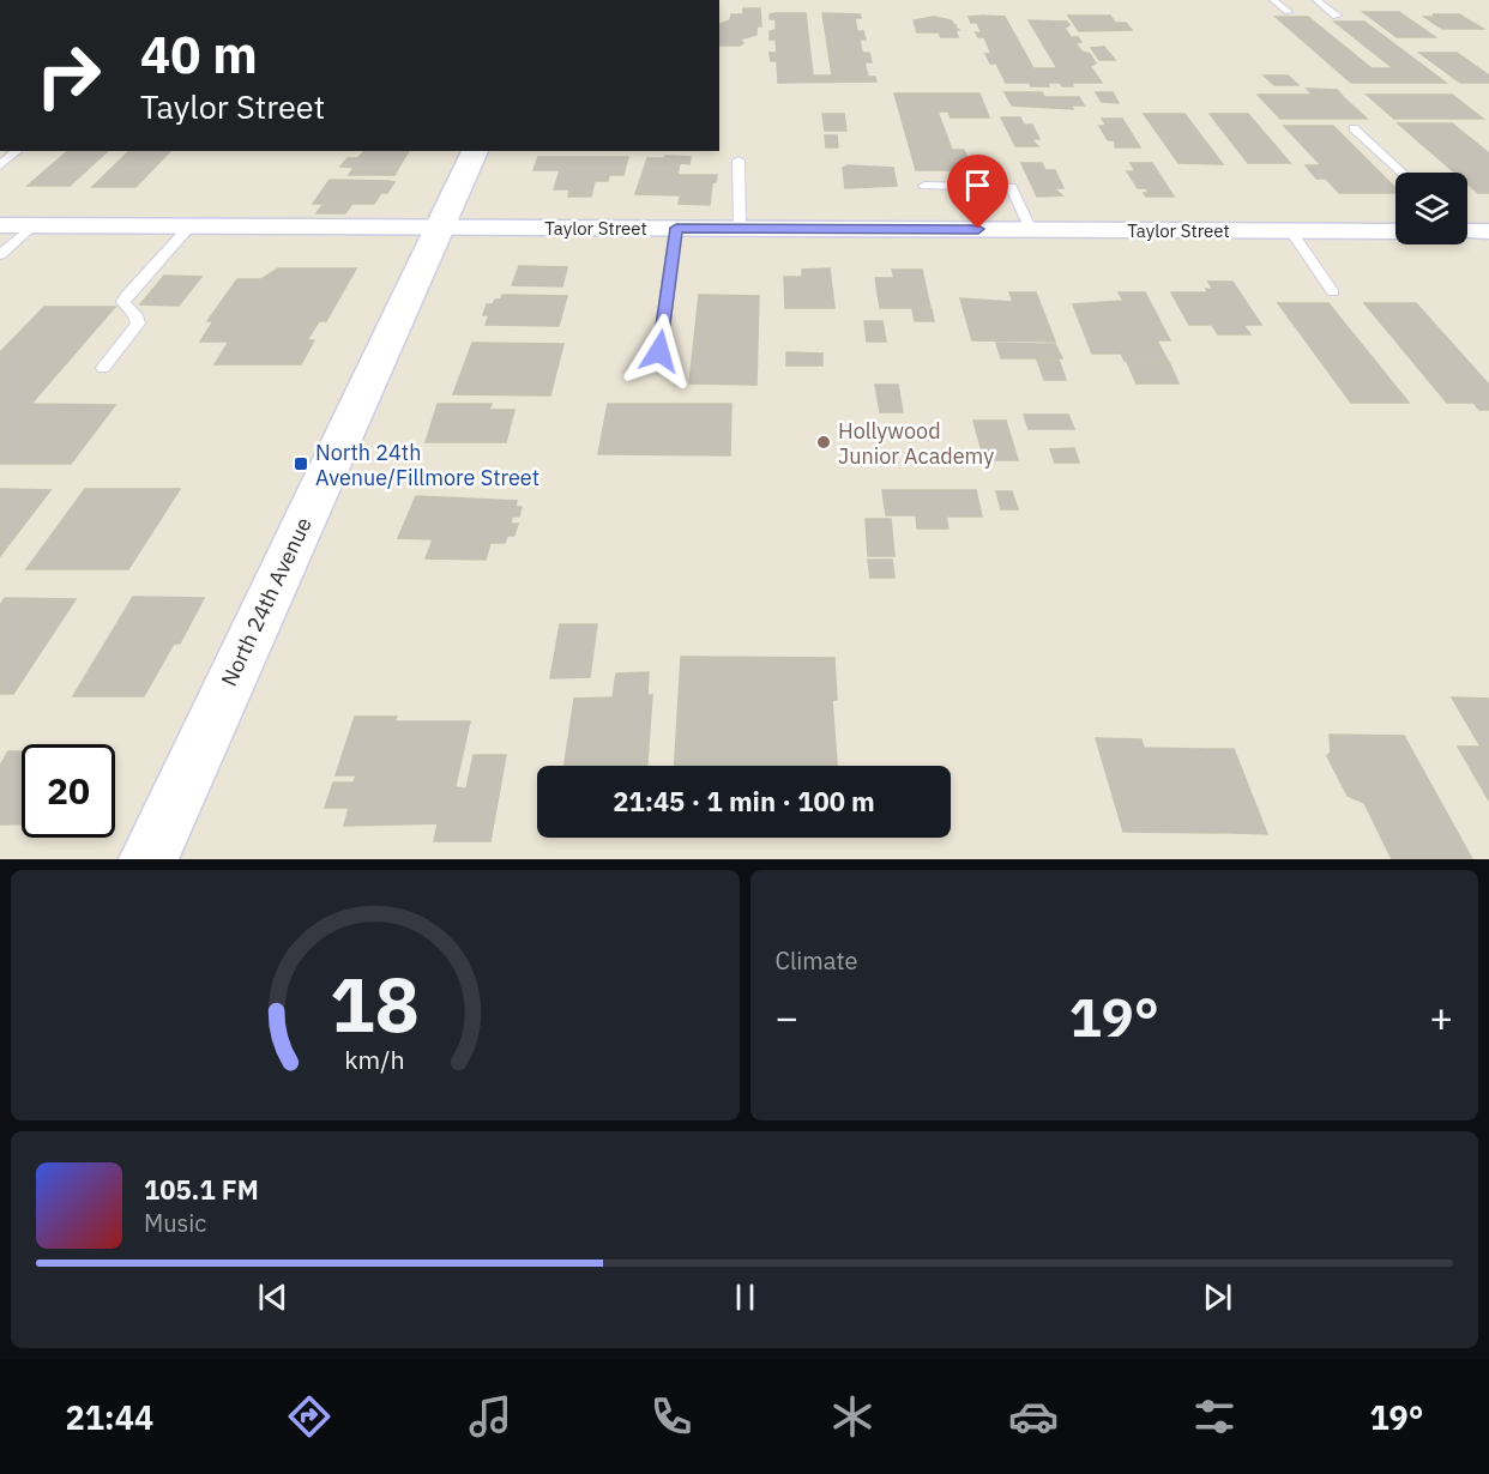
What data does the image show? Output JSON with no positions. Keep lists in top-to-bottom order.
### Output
{
  "streets": {
    "street": ["Taylor Street", "North 24th Avenue"]
  },
  "crossings": [
    ["Taylor Street", "North 24th Avenue"]
  ],
  "places": {
    "other": ["Hollywood Junior Academy"],
    "transit": ["North 24th Avenue/Fillmore Street"]
  },
  "page": {
    "turn": ["40 m", "Taylor Street"],
    "limit": "20",
    "trip": "21:45 · 1 min · 100 m",
    "tile": "Climate",
    "heat": ["−", "19°", "+"],
    "song": ["105.1 FM", "Music"],
    "tabs": ["21:44", "19°"],
    "gauge": ["18", "km/h"]
  }
}
